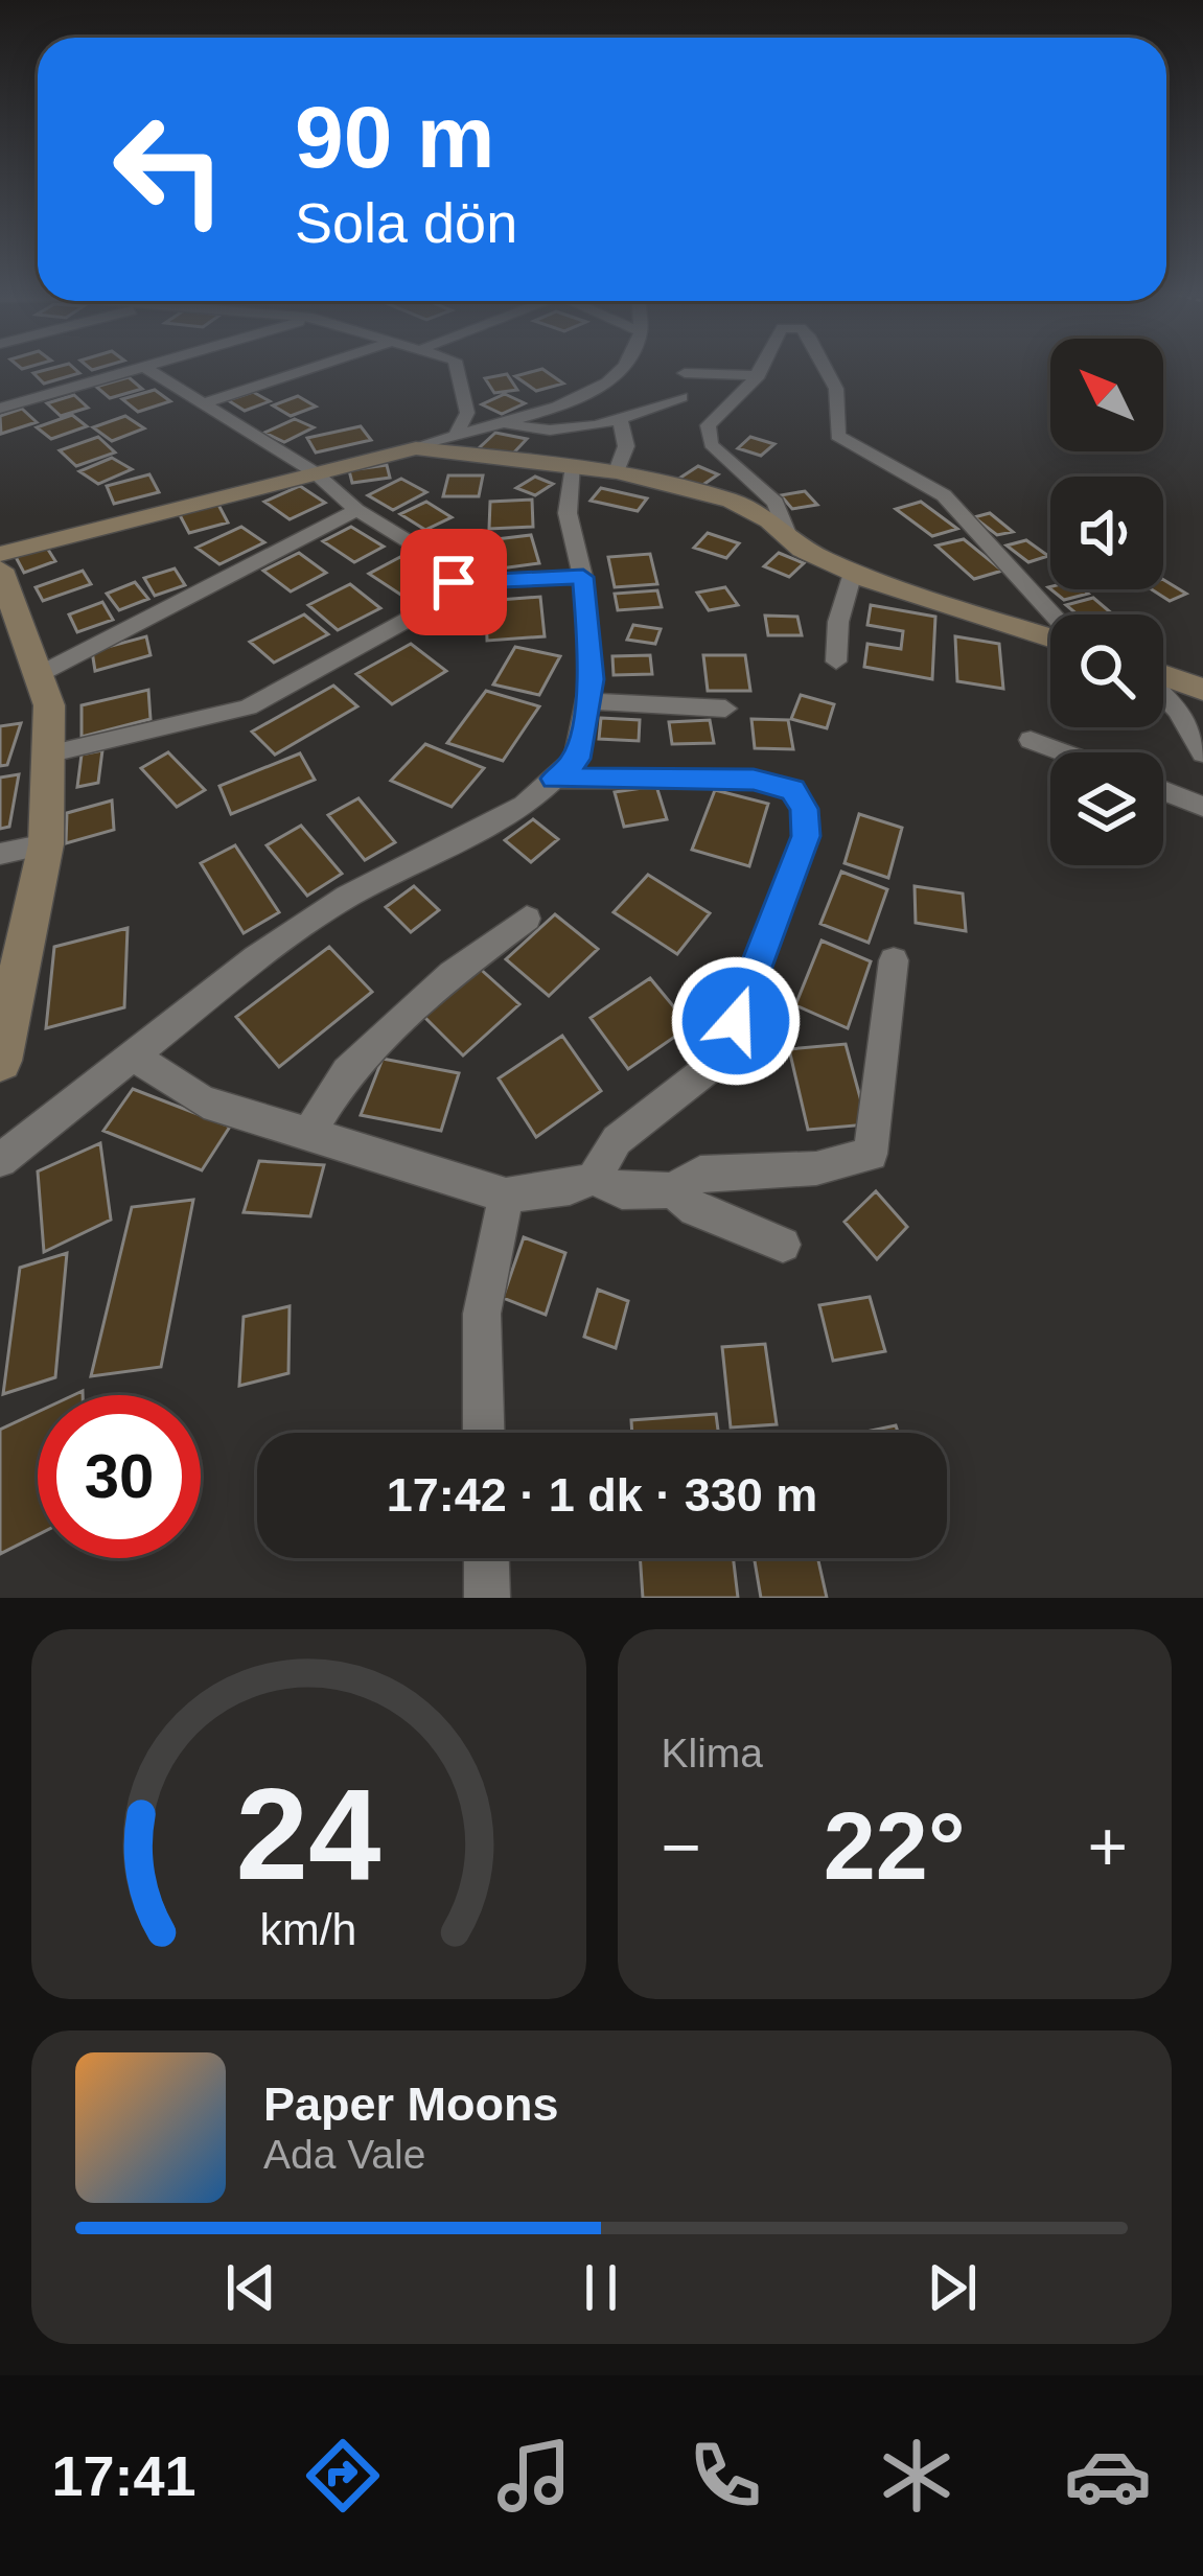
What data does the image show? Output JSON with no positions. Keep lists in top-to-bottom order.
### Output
{
  "north": "top left",
  "page": {
    "turn": ["90 m", "Sola dön"],
    "limit": "30",
    "trip": "17:42 · 1 dk · 330 m",
    "tile": "Klima",
    "heat": ["−", "22°", "+"],
    "song": ["Paper Moons", "Ada Vale"],
    "tabs": "17:41",
    "gauge": ["24", "km/h"]
  }
}
